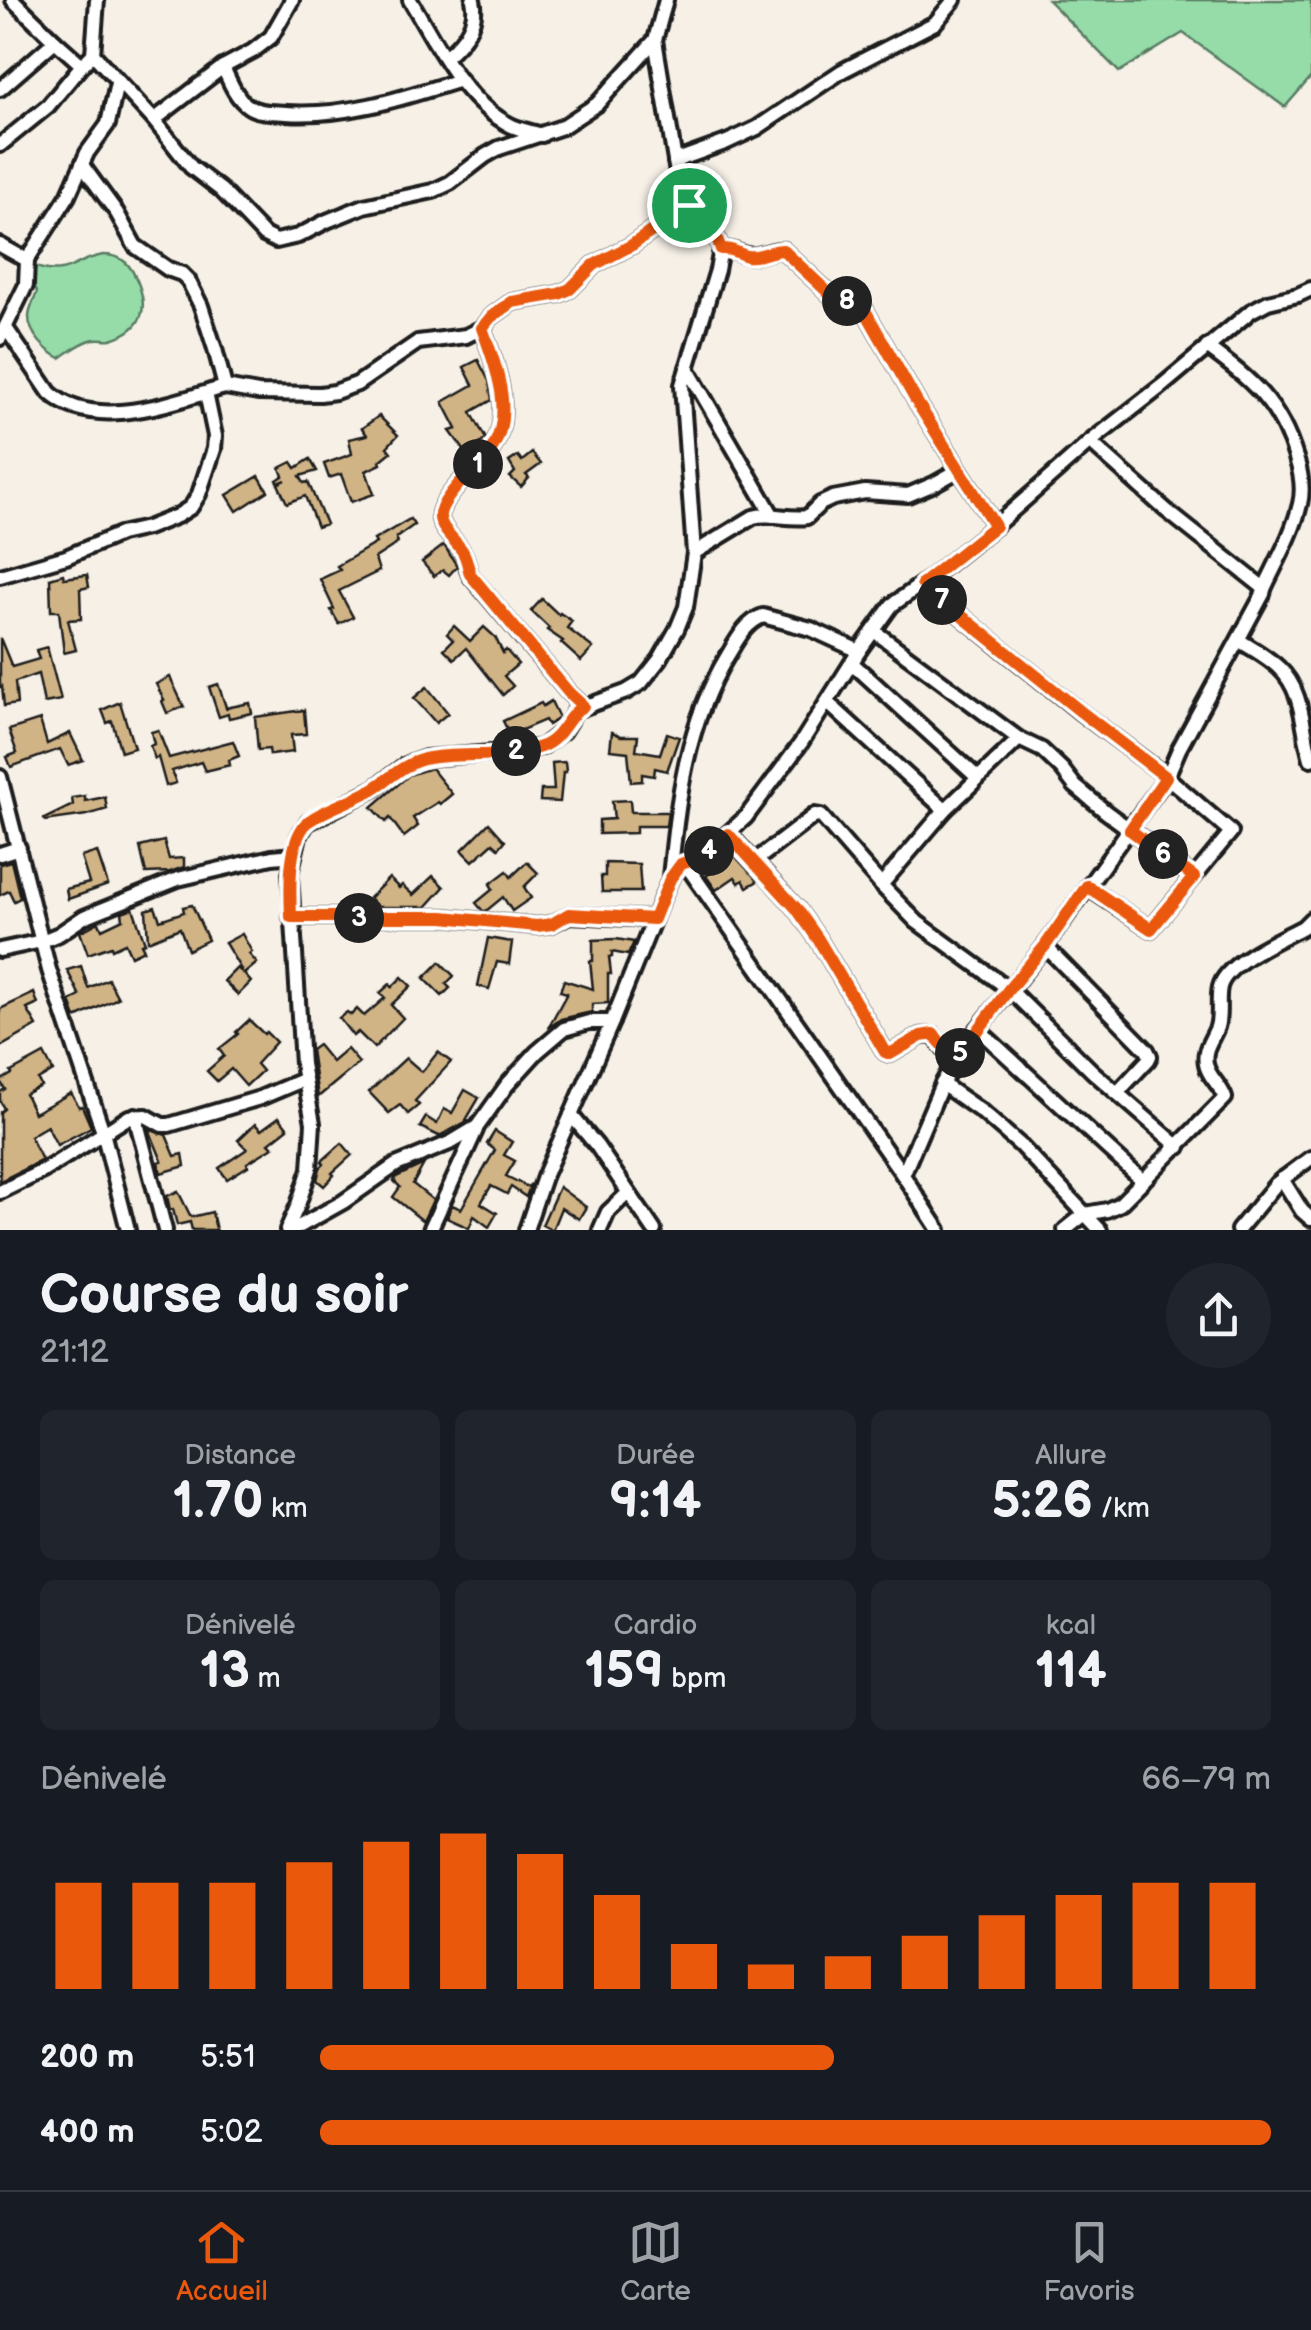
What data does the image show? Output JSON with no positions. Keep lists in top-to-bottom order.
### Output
{
  "page": {
    "pins": [
      "8",
      "1",
      "7",
      "2",
      "4",
      "6",
      "3",
      "5"
    ],
    "heading": ["Course du soir", "21:12"],
    "stats": [
      ["Distance", "1.70 km"],
      ["Durée", "9:14"],
      ["Allure", "5:26 /km"],
      ["Dénivelé", "13 m"],
      ["Cardio", "159 bpm"],
      ["kcal", "114"]
    ],
    "chart": ["Dénivelé", "66–79 m"],
    "list": [
      {
        "name": "200 m",
        "note": "5:51"
      },
      {
        "name": "400 m",
        "note": "5:02"
      }
    ],
    "tabs": ["Accueil", "Carte", "Favoris"]
  }
}
